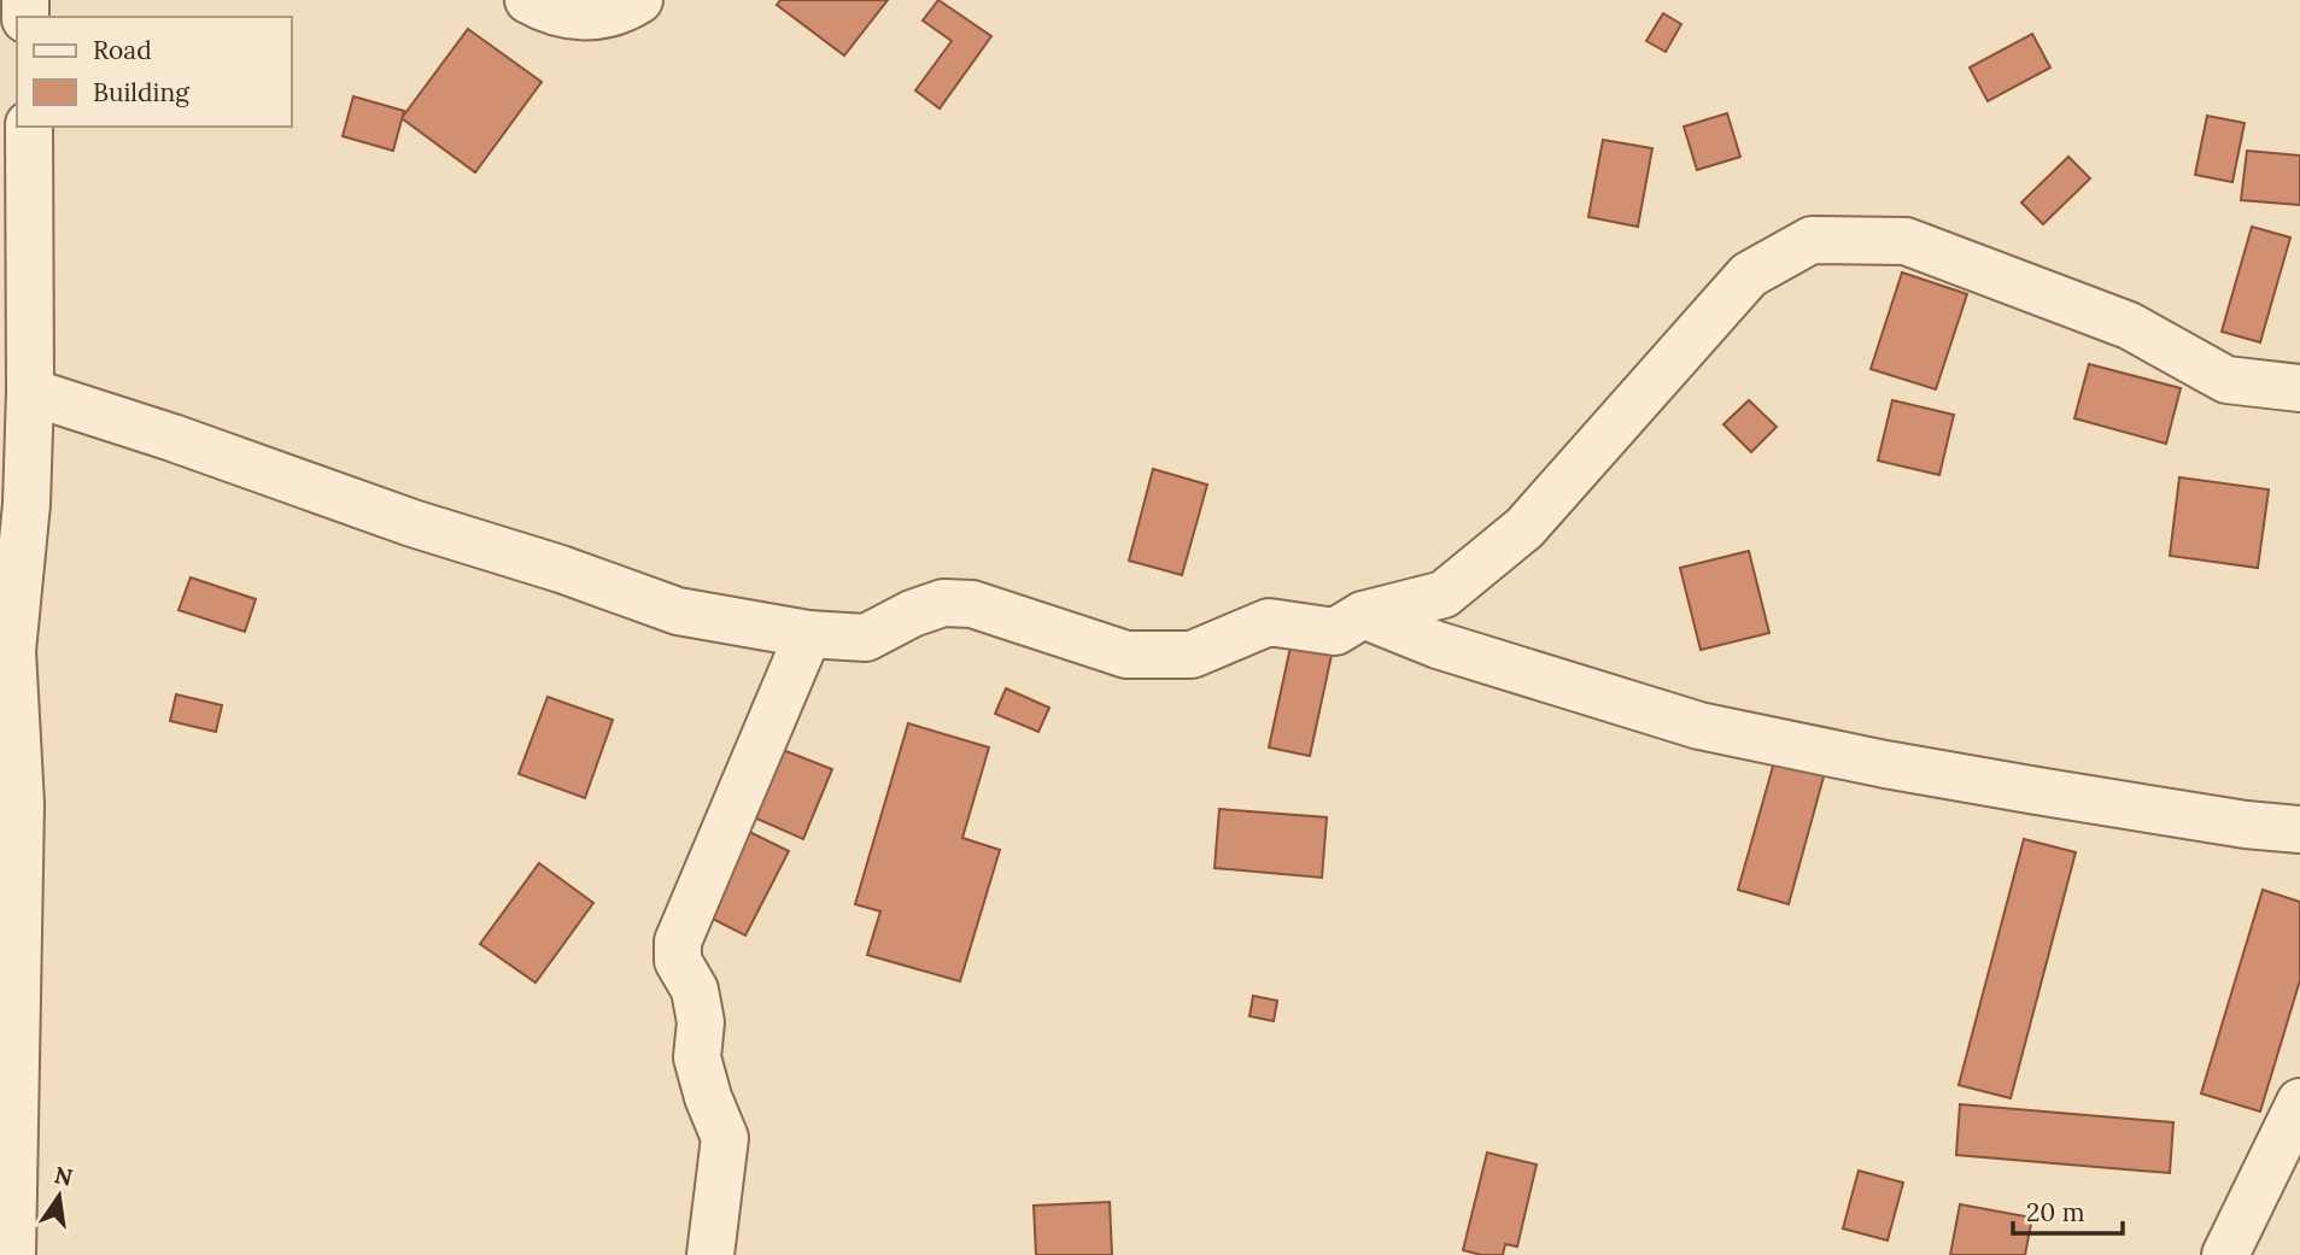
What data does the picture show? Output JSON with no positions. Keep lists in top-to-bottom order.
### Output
{
  "legend": ["Road", "Building"],
  "scale_bar": "20 m",
  "north": "top"
}
